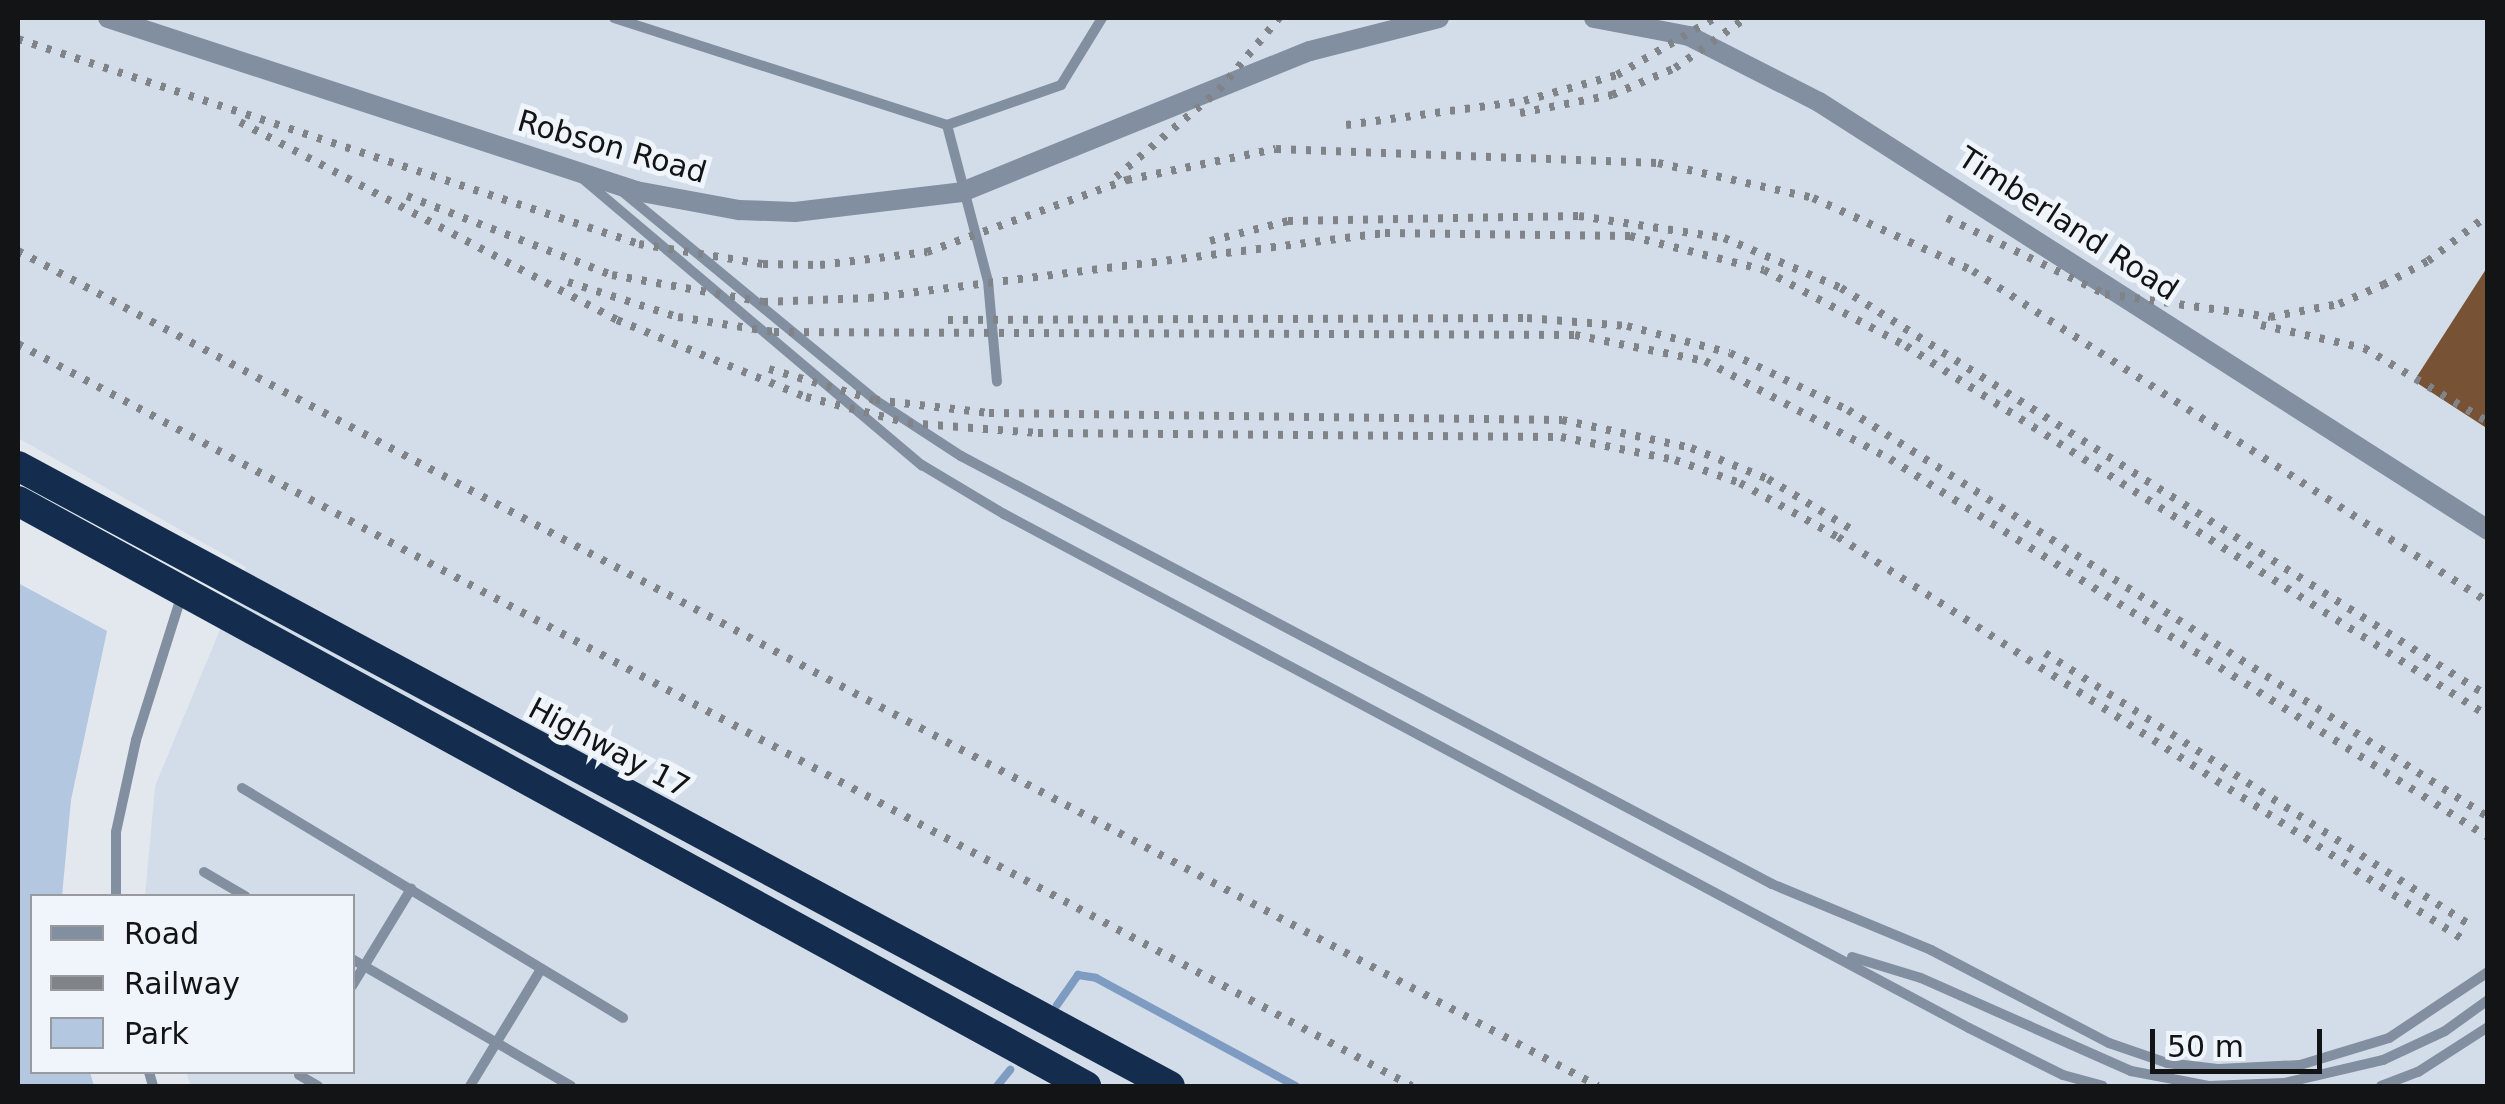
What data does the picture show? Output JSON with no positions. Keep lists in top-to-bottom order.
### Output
{
  "streets": {
    "highway": ["Highway 17"],
    "street": ["Robson Road", "Timberland Road"]
  },
  "legend": ["Road", "Railway", "Park"],
  "scale_bar": "50 m"
}
